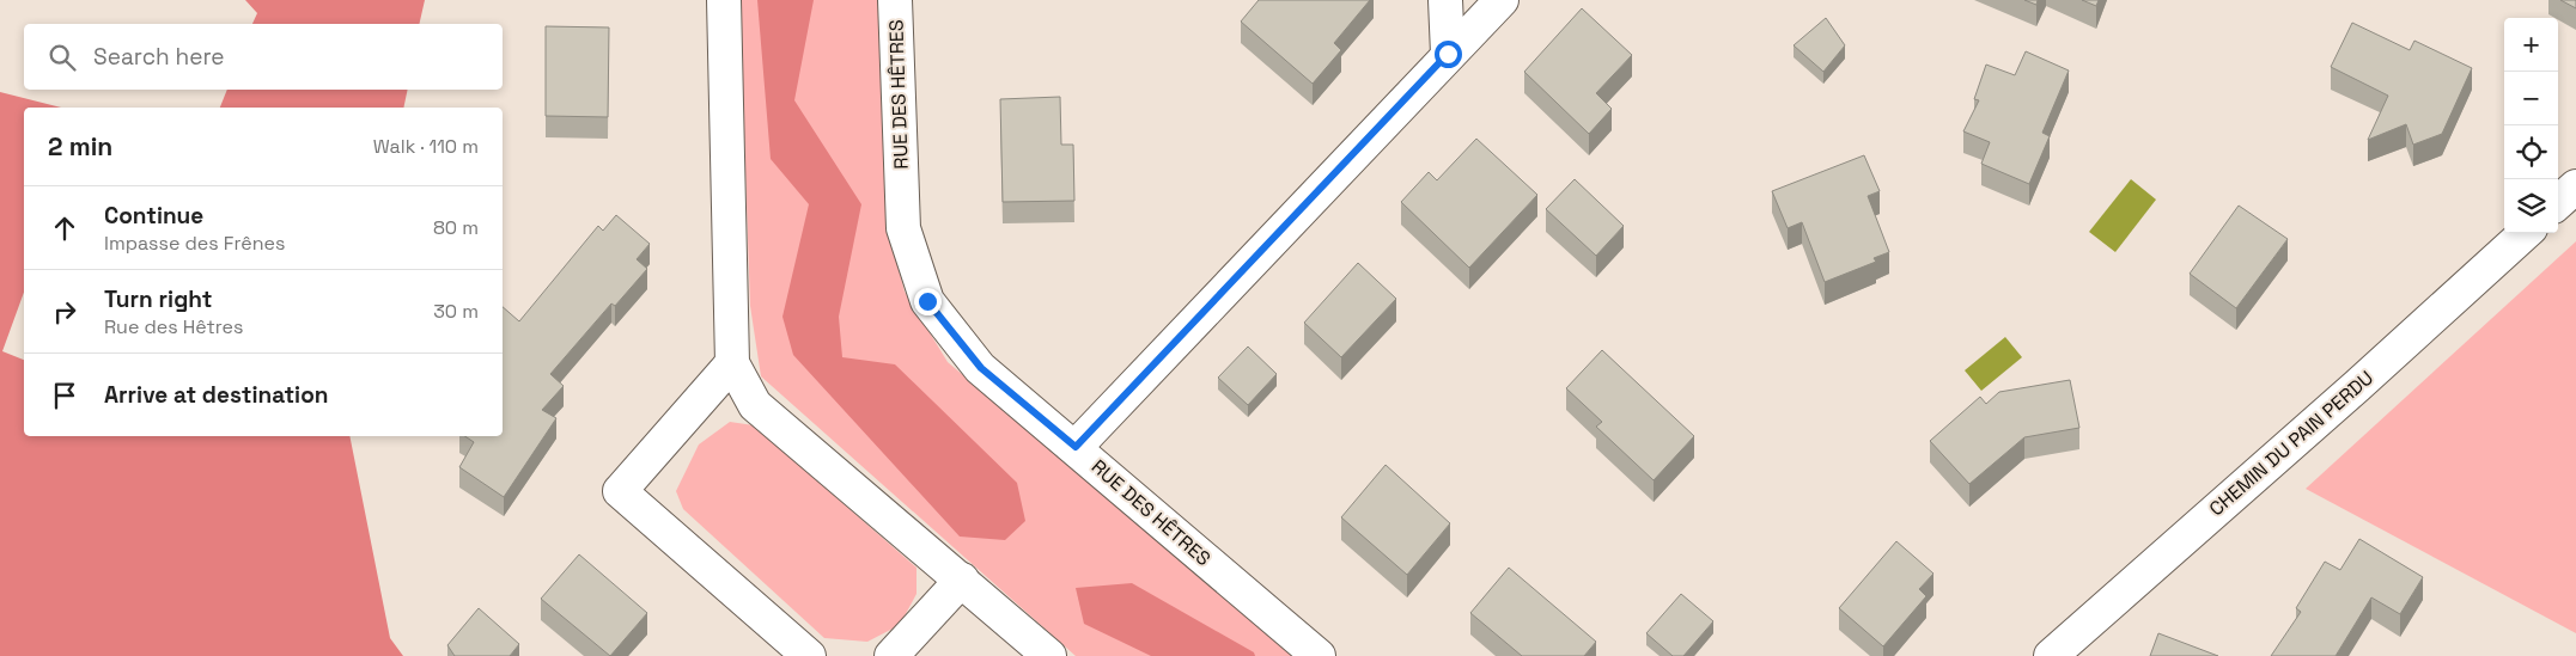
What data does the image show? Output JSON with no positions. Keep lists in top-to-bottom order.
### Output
{
  "streets": {
    "street": ["RUE DES HÊTRES", "CHEMIN DU PAIN PERDU"]
  },
  "page": {
    "map_buttons": ["+", "−"],
    "search": "Search here",
    "heading": ["2 min", "Walk · 110 m"],
    "list": [
      ["Continue", "Impasse des Frênes", "80 m"],
      ["Turn right", "Rue des Hêtres", "30 m"],
      "Arrive at destination"
    ]
  }
}
